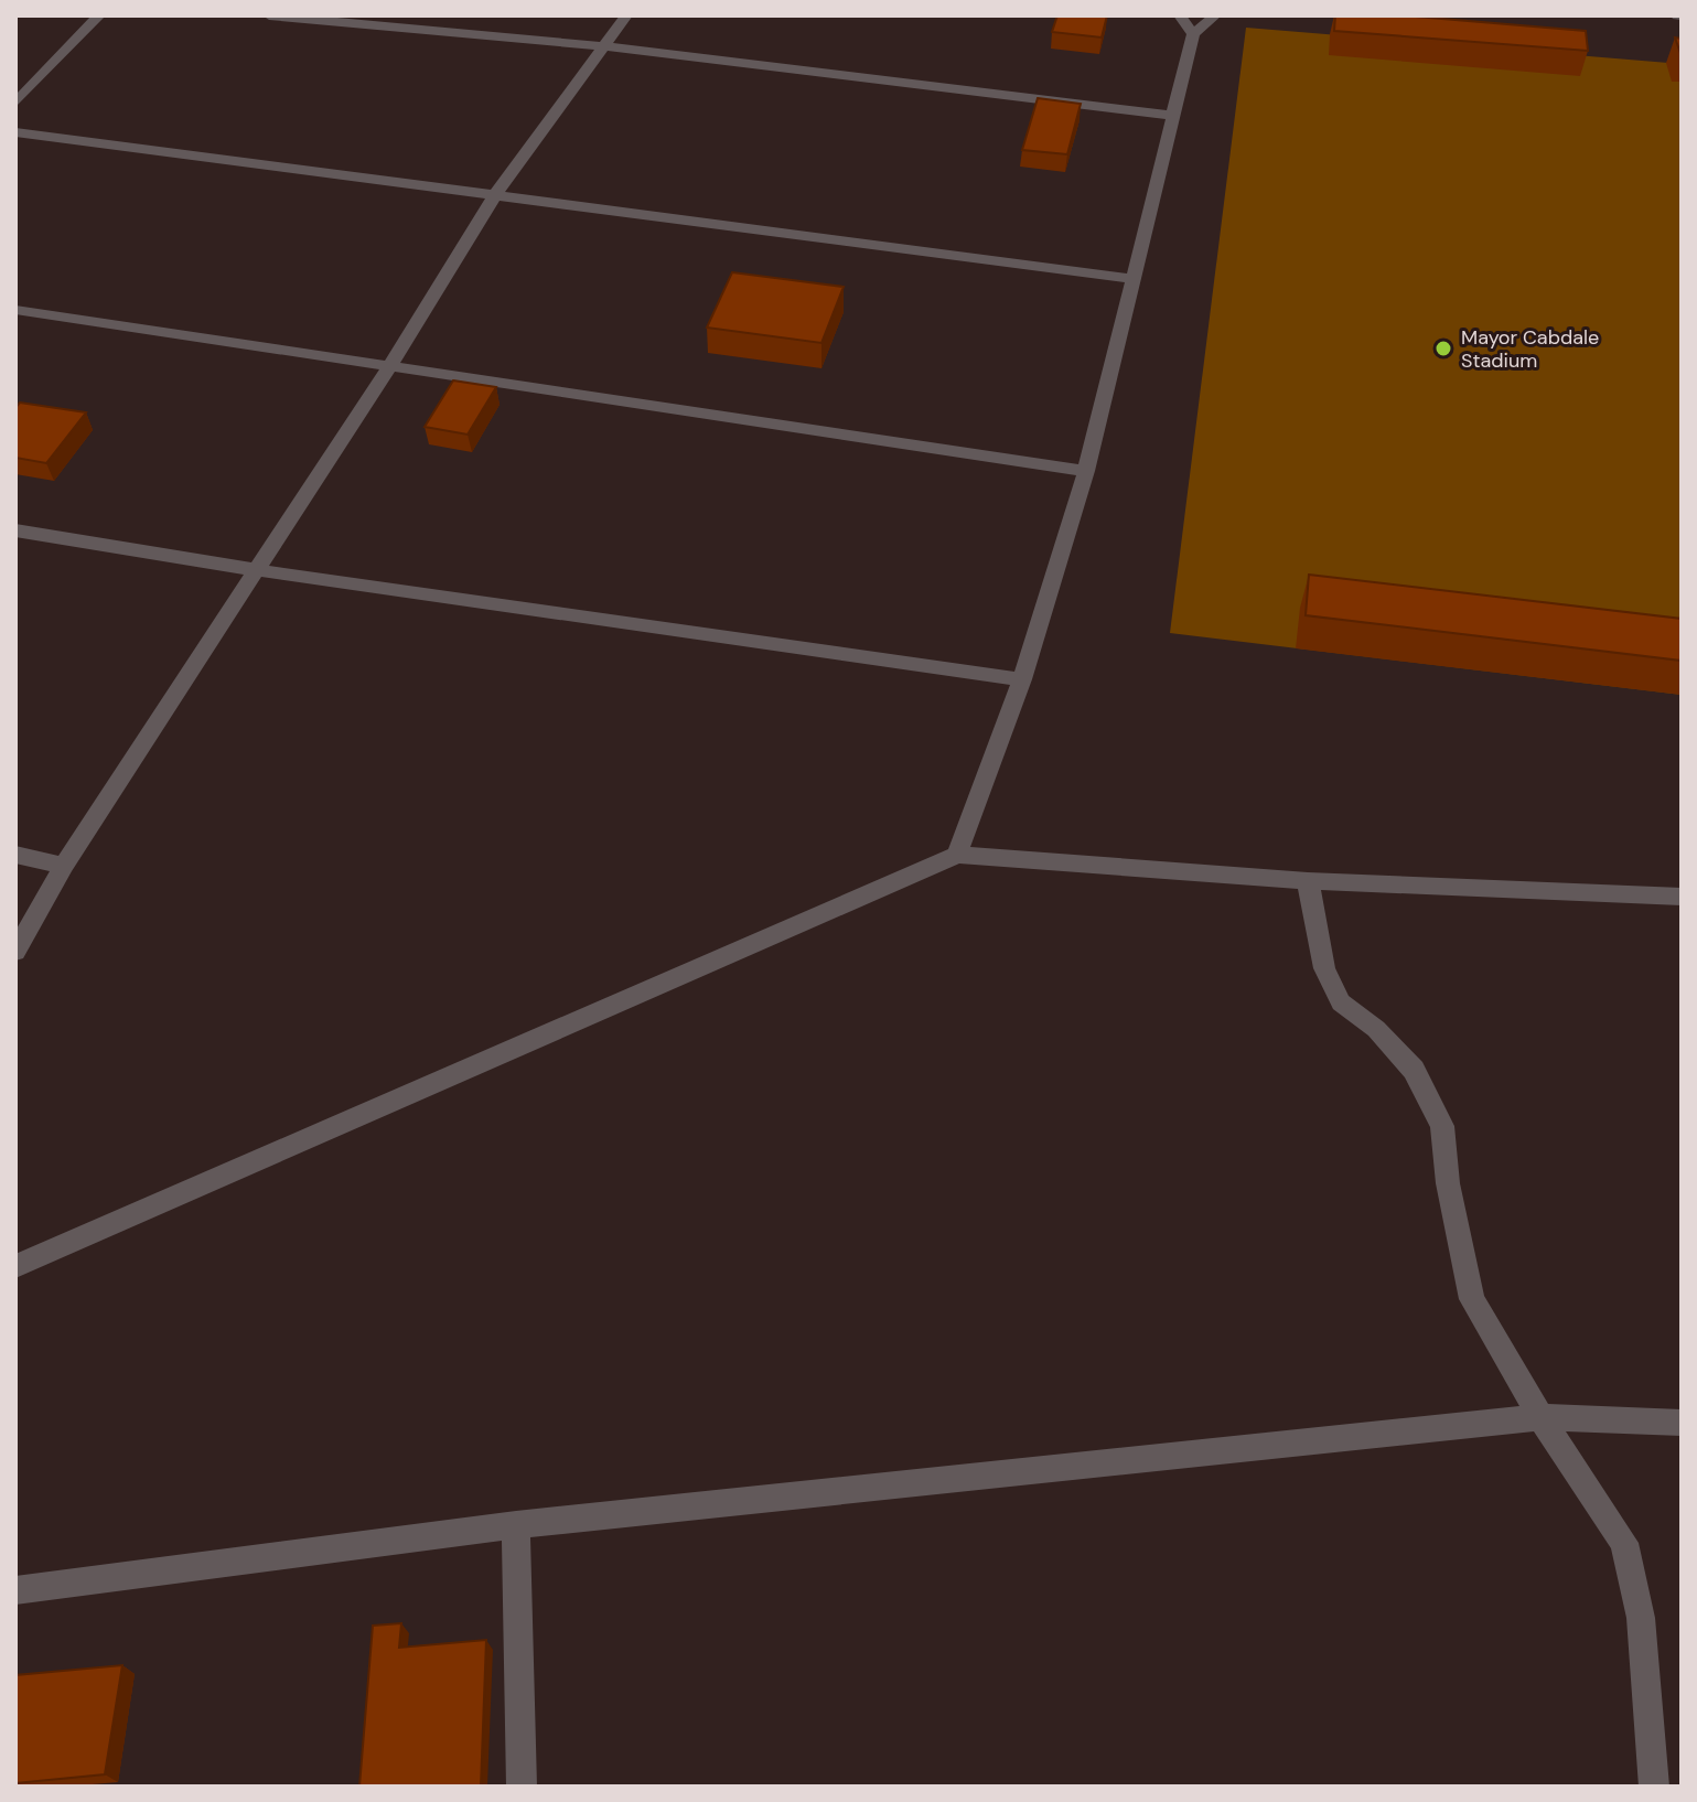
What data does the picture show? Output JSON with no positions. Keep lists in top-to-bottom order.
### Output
{
  "places": ["Mayor Cabdale Stadium"]
}
